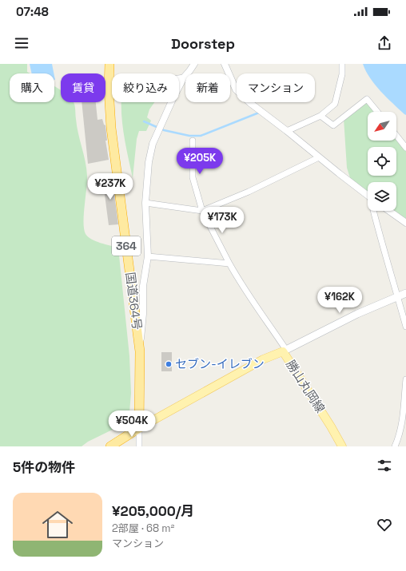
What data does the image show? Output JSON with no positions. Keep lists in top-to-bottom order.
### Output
{
  "streets": {
    "highway": ["364", "国道364号"],
    "main road": ["勝山丸岡線"]
  },
  "crossings": [
    ["国道364号", "勝山丸岡線"]
  ],
  "places": ["セブン-イレブン"],
  "north": "bottom left",
  "page": {
    "status": "07:48",
    "header": "Doorstep",
    "chip": [
      "購入",
      "賃貸",
      "絞り込み",
      "新着",
      "マンション"
    ],
    "price": [
      "¥205K",
      "¥237K",
      "¥173K",
      "¥162K",
      "¥504K"
    ],
    "heading": "5件の物件",
    "list": [
      {
        "name": "¥205,000/月",
        "note": "2部屋 · 68 m² · マンション"
      }
    ]
  }
}
